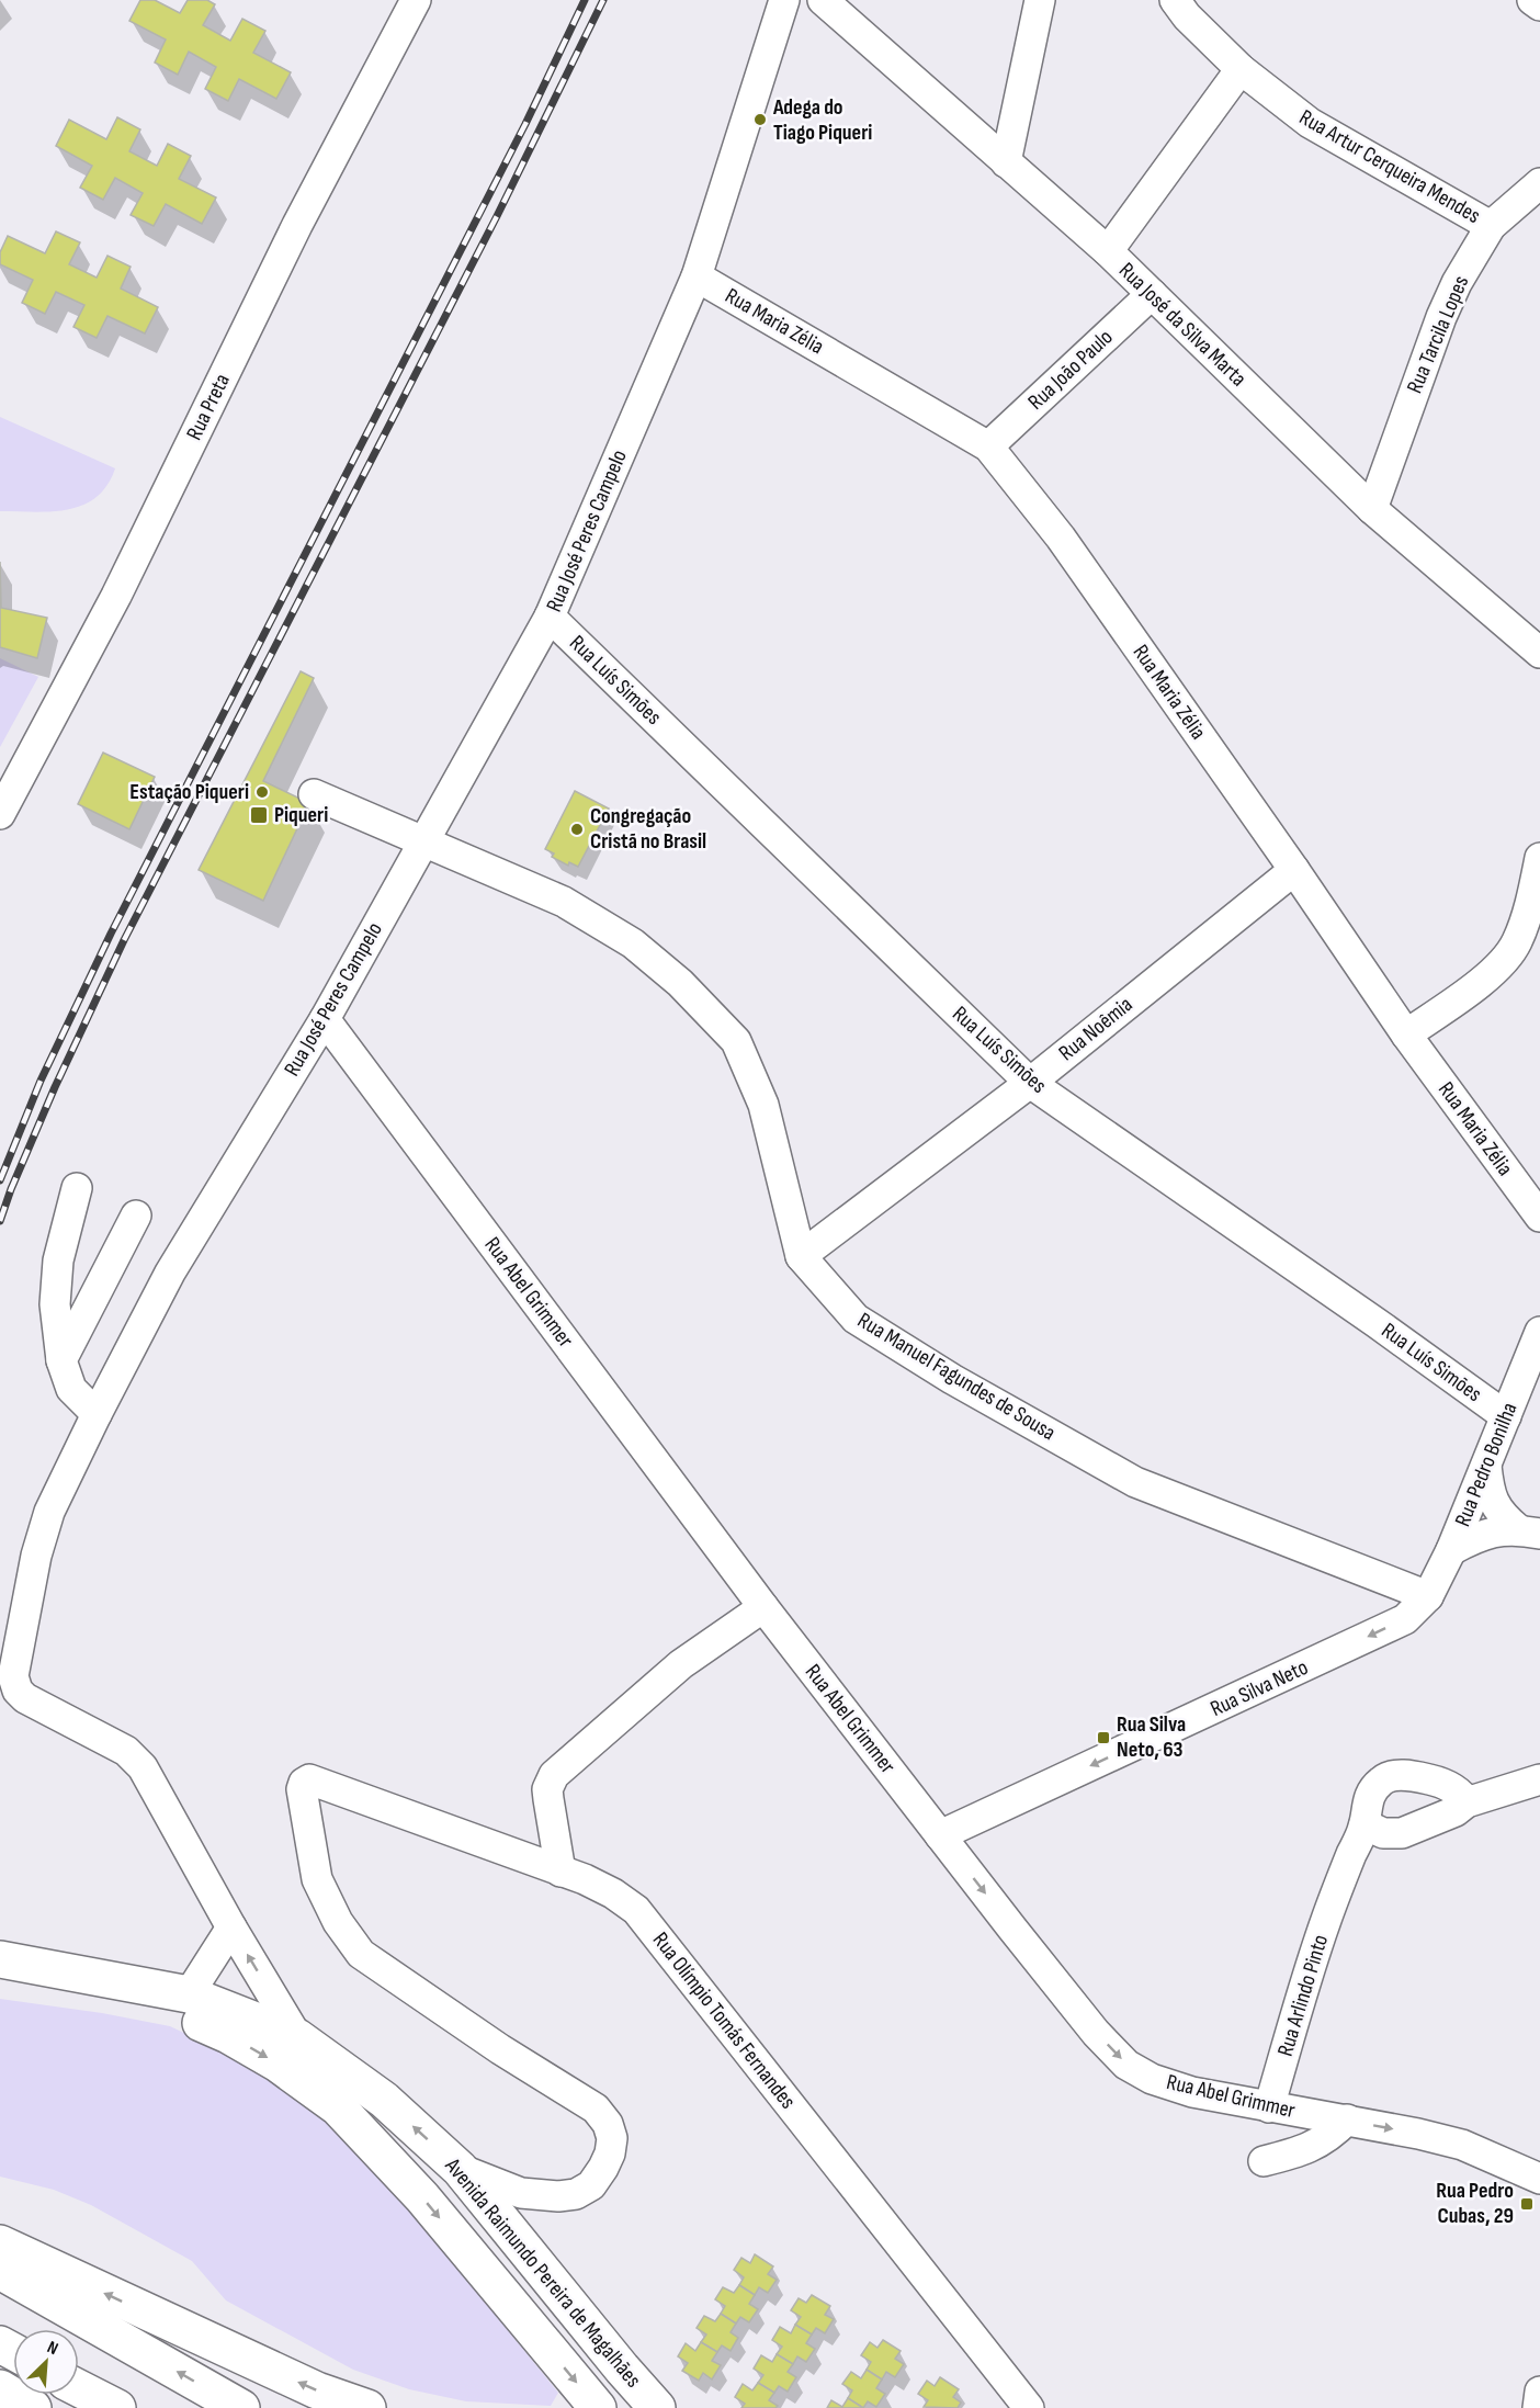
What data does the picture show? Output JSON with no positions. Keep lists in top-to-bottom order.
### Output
{
  "streets": {
    "main road": ["Avenida Raimundo Pereira de Magalhães"],
    "street": [
      "Rua Artur Cerqueira Mendes",
      "Rua Maria Zélia",
      "Rua José da Silva Marta",
      "Rua Tarcila Lopes",
      "Rua João Paulo",
      "Rua Preta",
      "Rua José Peres Campelo",
      "Rua Luís Simões",
      "Rua Noêmia",
      "Rua Abel Grimmer",
      "Rua Manuel Fagundes de Sousa",
      "Rua Pedro Bonilha",
      "Rua Silva Neto",
      "Rua Arlindo Pinto",
      "Rua Olímpio Tomás Fernandes"
    ]
  },
  "crossings": [
    ["Rua Artur Cerqueira Mendes", "Rua Tarcila Lopes"],
    ["Rua Maria Zélia", "Rua João Paulo"],
    ["Rua Maria Zélia", "Rua José Peres Campelo"],
    ["Rua Maria Zélia", "Rua Noêmia"],
    ["Rua José da Silva Marta", "Rua Tarcila Lopes"],
    ["Rua José da Silva Marta", "Rua João Paulo"],
    ["Rua José Peres Campelo", "Rua Luís Simões"],
    ["Rua José Peres Campelo", "Rua Abel Grimmer"],
    ["Rua José Peres Campelo", "Rua Manuel Fagundes de Sousa"],
    ["Rua José Peres Campelo", "Avenida Raimundo Pereira de Magalhães"],
    ["Rua Luís Simões", "Rua Noêmia"],
    ["Rua Luís Simões", "Rua Pedro Bonilha"],
    ["Rua Noêmia", "Rua Manuel Fagundes de Sousa"],
    ["Rua Abel Grimmer", "Rua Silva Neto"],
    ["Rua Abel Grimmer", "Rua Arlindo Pinto"],
    ["Rua Manuel Fagundes de Sousa", "Rua Pedro Bonilha"],
    ["Rua Manuel Fagundes de Sousa", "Rua Silva Neto"],
    ["Rua Pedro Bonilha", "Rua Silva Neto"],
    ["Rua Olímpio Tomás Fernandes", "Avenida Raimundo Pereira de Magalhães"]
  ],
  "one_way": ["Rua Abel Grimmer"],
  "places": {
    "other": ["Adega do Tiago Piqueri", "Estação Piqueri", "Congregação Cristã no Brasil"],
    "transit": ["Piqueri", "Rua Silva Neto, 63", "Rua Pedro Cubas, 29"]
  },
  "north": "top right"
}
